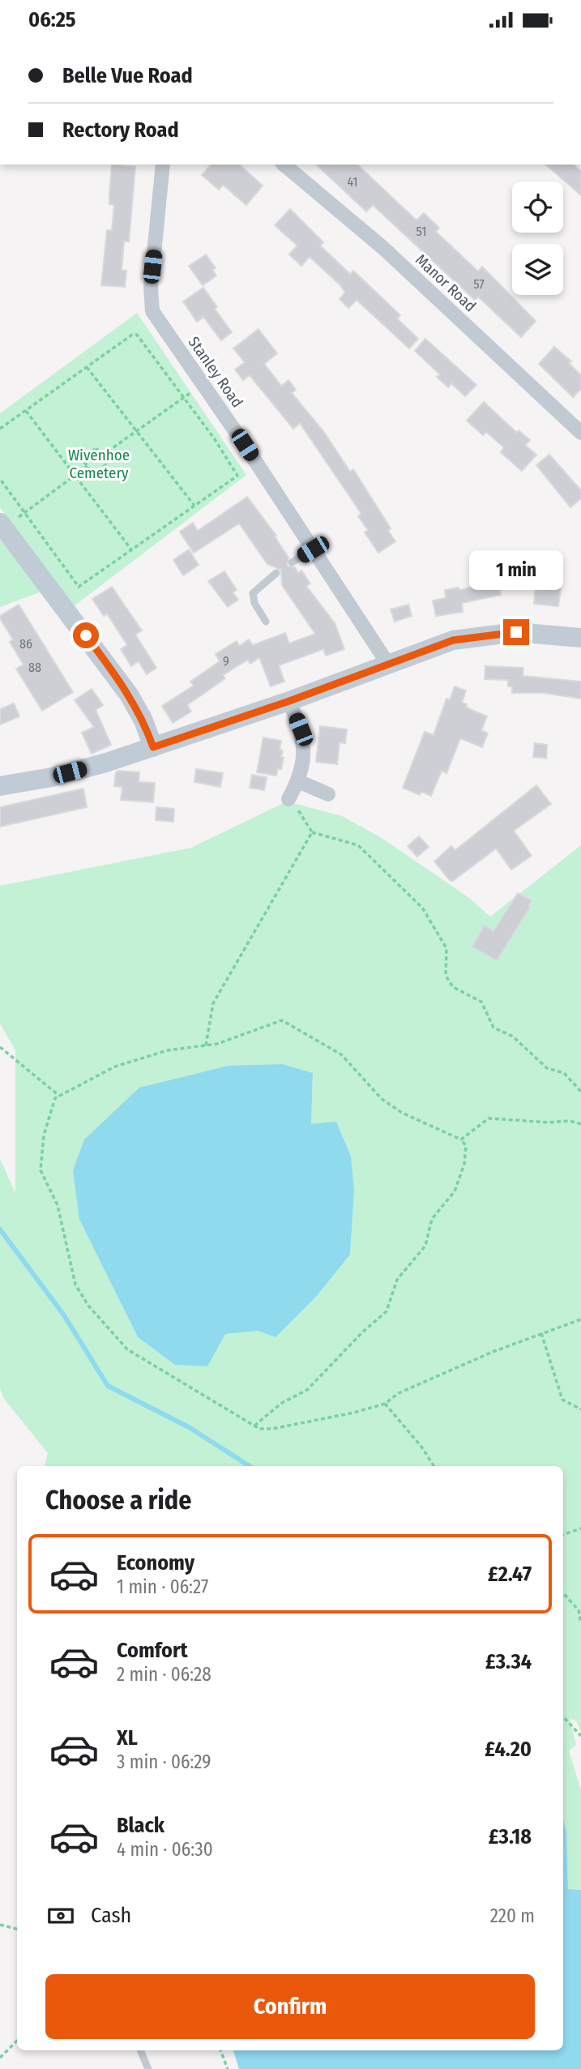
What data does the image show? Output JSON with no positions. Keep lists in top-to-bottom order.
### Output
{
  "streets": {
    "street": ["Manor Road", "Stanley Road"]
  },
  "parks": ["Wivenhoe Cemetery"],
  "house_numbers": [
    "41",
    "51",
    "57",
    "86",
    "9",
    "88"
  ],
  "page": {
    "status": "06:25",
    "banner": ["Belle Vue Road", "Rectory Road"],
    "bubble": "1 min",
    "heading": "Choose a ride",
    "list": [
      {
        "name": "Economy",
        "note": "1 min · 06:27",
        "value": "£2.47"
      },
      {
        "name": "Comfort",
        "note": "2 min · 06:28",
        "value": "£3.34"
      },
      {
        "name": "XL",
        "note": "3 min · 06:29",
        "value": "£4.20"
      },
      {
        "name": "Black",
        "note": "4 min · 06:30",
        "value": "£3.18"
      }
    ],
    "pay": ["Cash", "220 m"],
    "buttons": "Confirm"
  }
}
